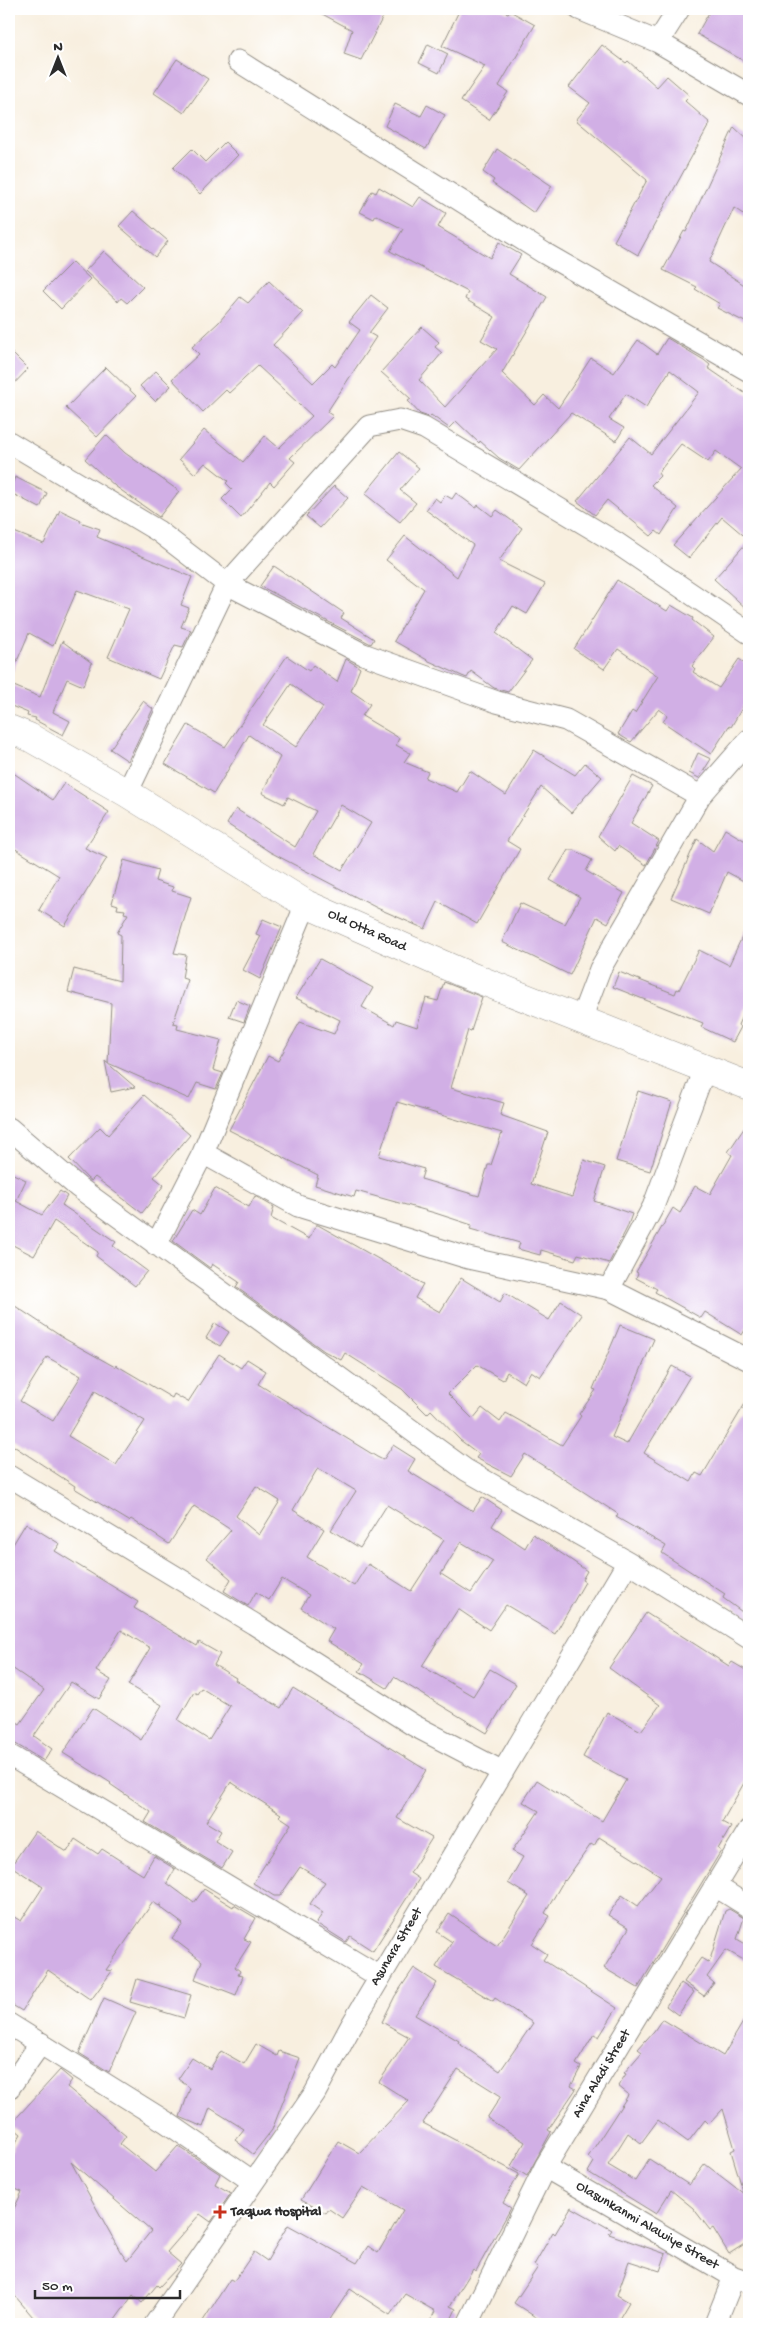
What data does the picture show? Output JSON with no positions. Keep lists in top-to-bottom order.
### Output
{
  "streets": {
    "street": [
      "Old Otta Road",
      "Asunara Street",
      "Aina Aladi Street",
      "Olasunkanmi Alawiye Street"
    ]
  },
  "crossings": [
    ["Aina Aladi Street", "Olasunkanmi Alawiye Street"]
  ],
  "places": {
    "health": ["Taqwa Hospital"]
  },
  "scale_bar": "50 m",
  "north": "top"
}
